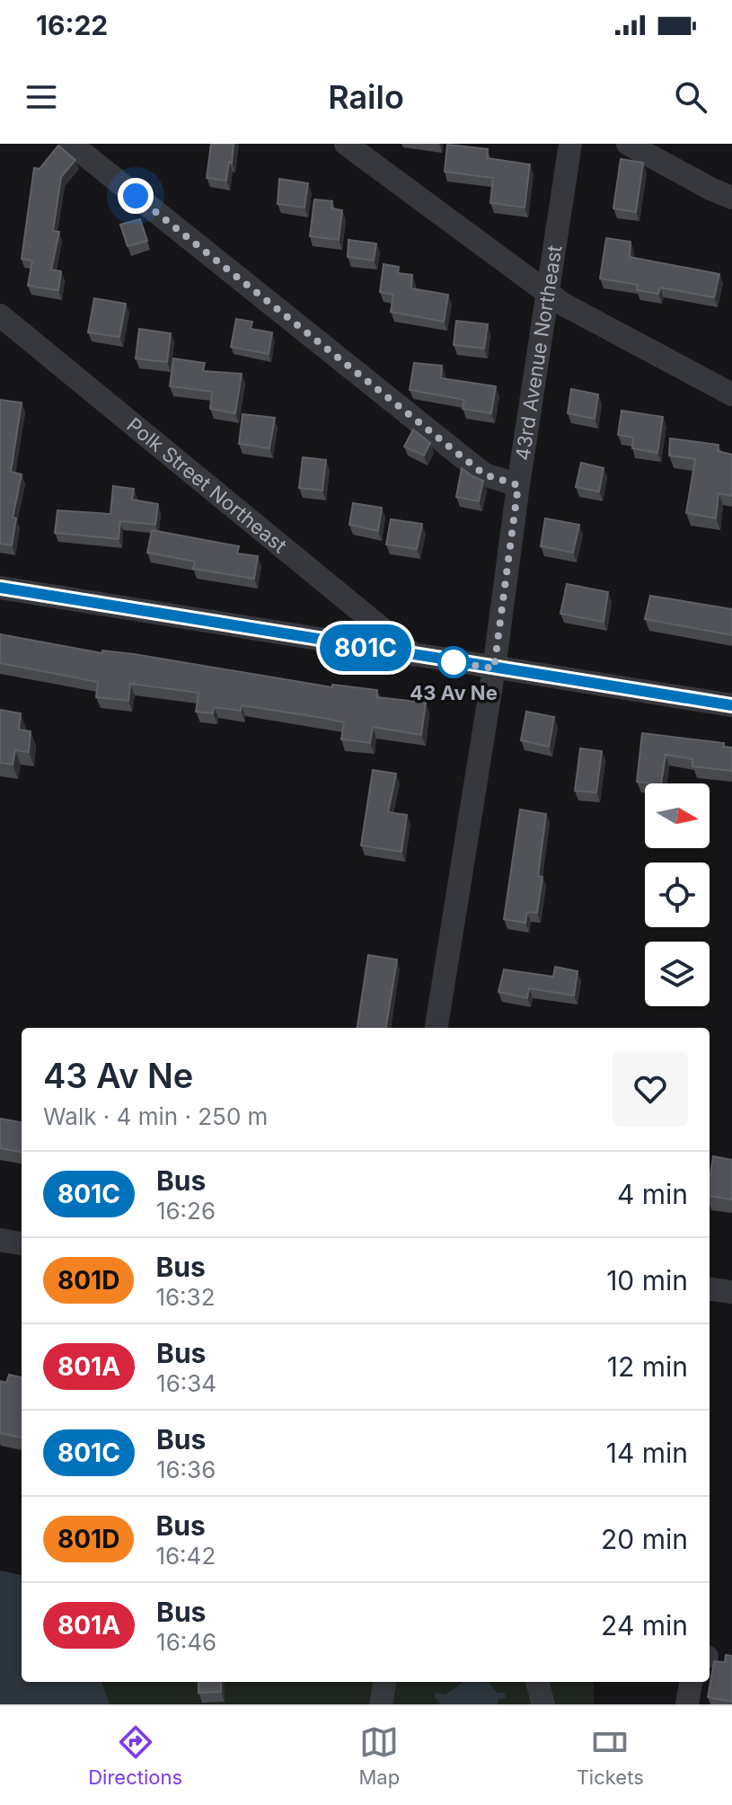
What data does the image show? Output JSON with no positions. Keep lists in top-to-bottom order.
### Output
{
  "streets": {
    "street": ["43rd Avenue Northeast", "Polk Street Northeast"]
  },
  "places": ["43 Av Ne"],
  "lines": ["bus line 801C"],
  "north": "right",
  "page": {
    "status": "16:22",
    "header": "Railo",
    "on_map": "801C",
    "heading": ["43 Av Ne", "Walk · 4 min · 250 m"],
    "list": [
      {
        "mark": "801C",
        "name": "Bus",
        "note": "16:26",
        "value": "4 min"
      },
      {
        "mark": "801D",
        "name": "Bus",
        "note": "16:32",
        "value": "10 min"
      },
      {
        "mark": "801A",
        "name": "Bus",
        "note": "16:34",
        "value": "12 min"
      },
      {
        "mark": "801C",
        "name": "Bus",
        "note": "16:36",
        "value": "14 min"
      },
      {
        "mark": "801D",
        "name": "Bus",
        "note": "16:42",
        "value": "20 min"
      },
      {
        "mark": "801A",
        "name": "Bus",
        "note": "16:46",
        "value": "24 min"
      }
    ],
    "tabs": ["Directions", "Map", "Tickets"]
  }
}
